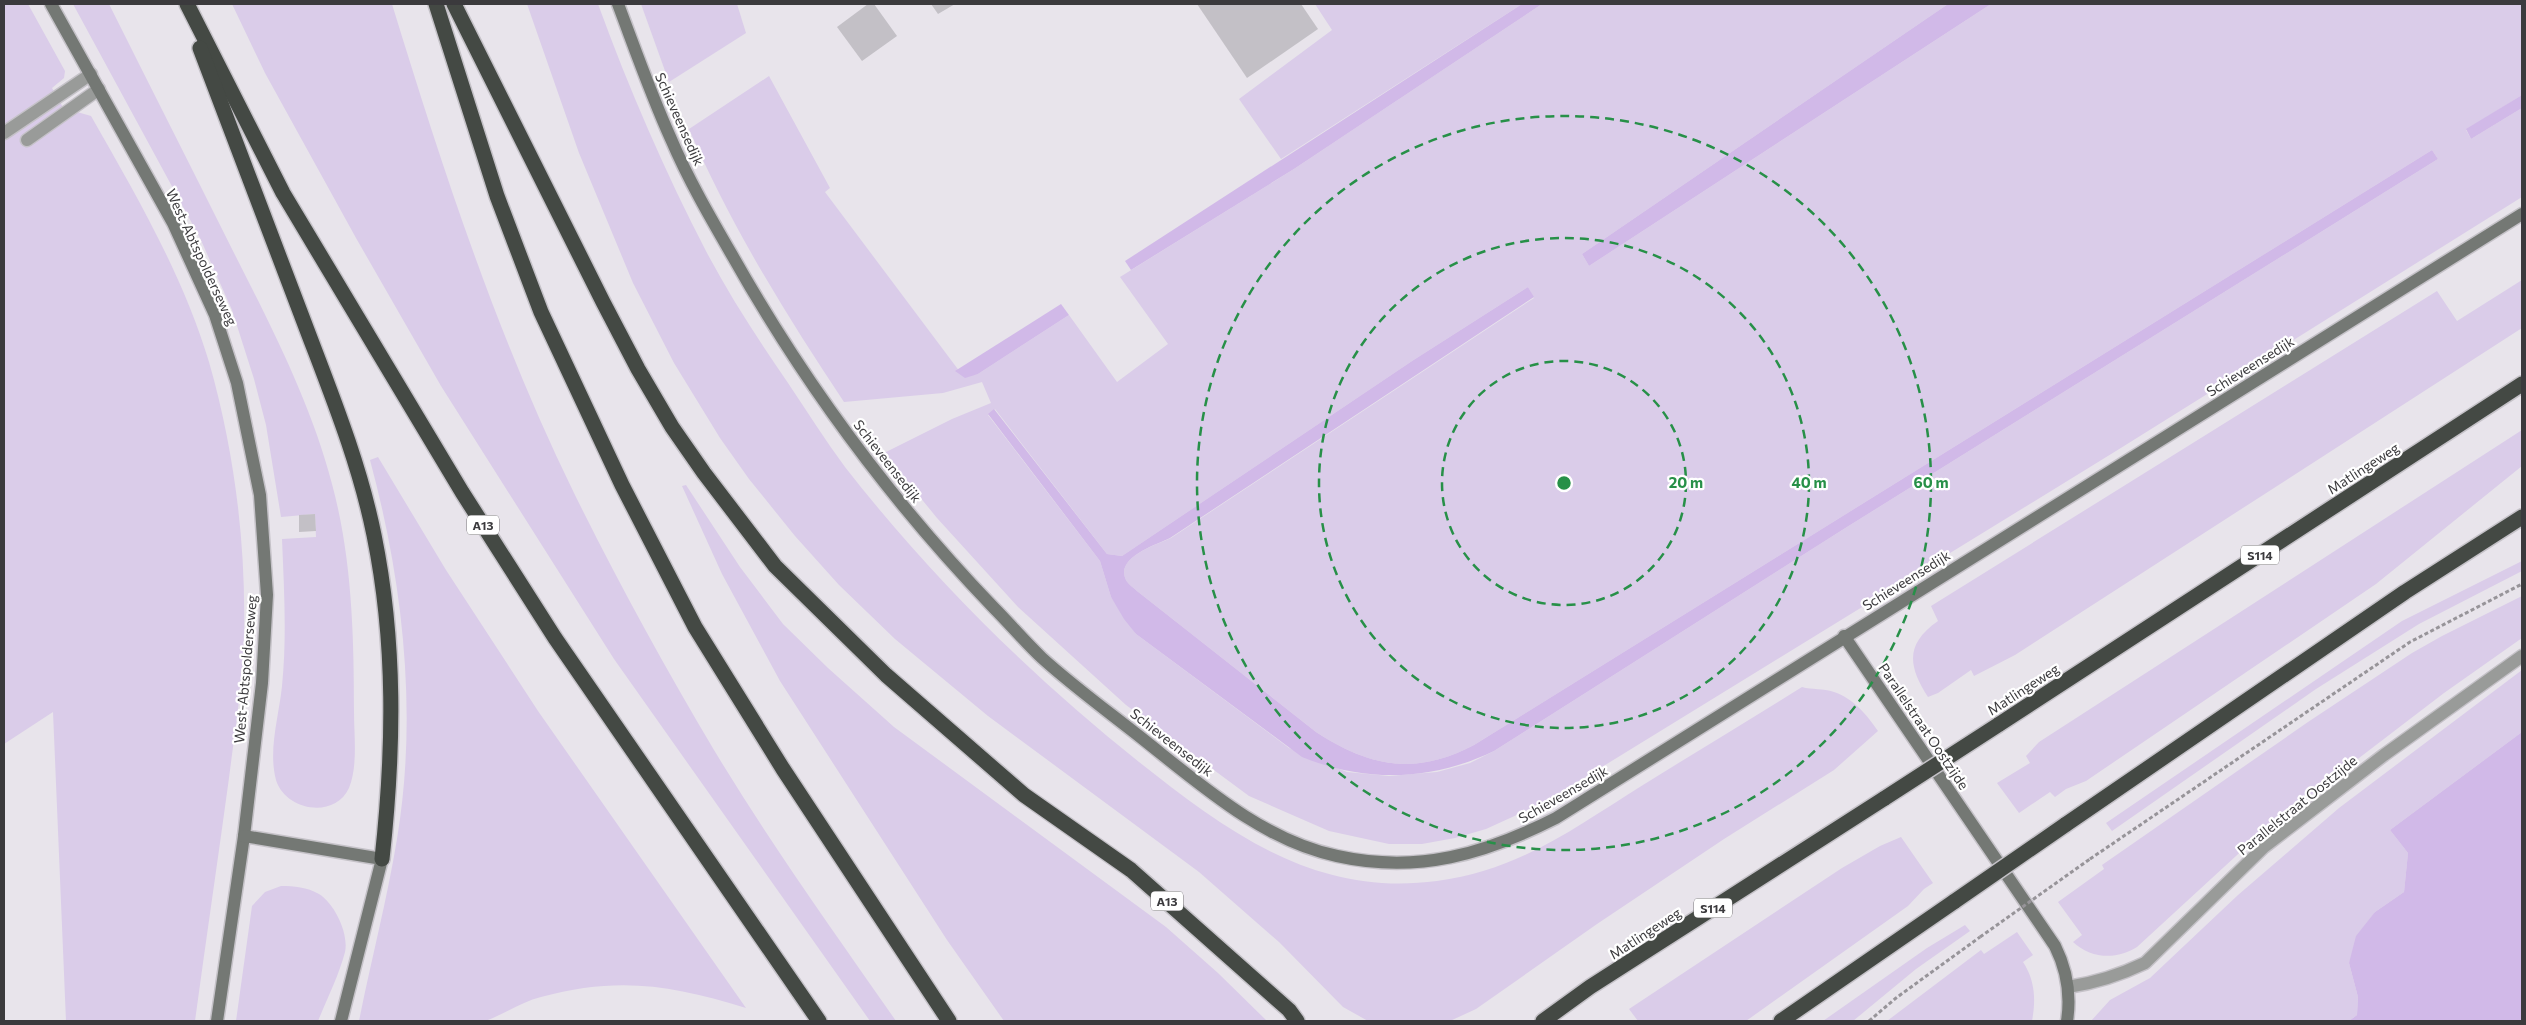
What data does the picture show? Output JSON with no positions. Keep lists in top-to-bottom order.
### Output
{
  "streets": {
    "highway": ["Matlingeweg", "A13", "S114"],
    "street": ["Schieveensedijk", "West-Abtspolderseweg", "Parallelstraat Oostzijde"]
  },
  "crossings": [
    ["Schieveensedijk", "Parallelstraat Oostzijde"]
  ],
  "rings": ["20 m", "40 m", "60 m"]
}
